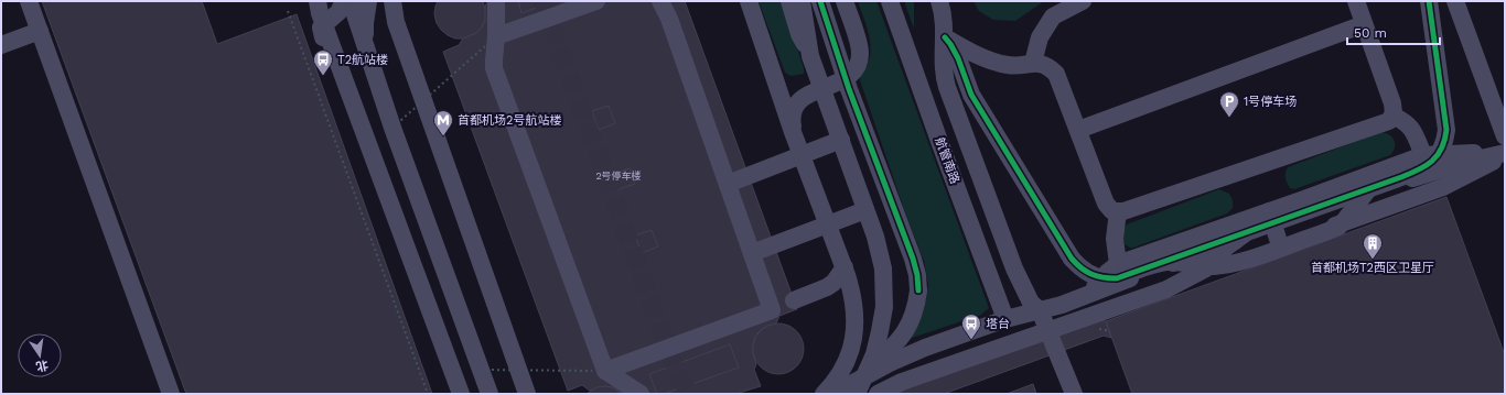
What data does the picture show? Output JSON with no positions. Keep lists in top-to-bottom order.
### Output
{
  "streets": {
    "street": ["航管南路"]
  },
  "places": {
    "bus stop": ["T2航站楼", "塔台"],
    "parking": ["1号停车场"],
    "metro station": ["首都机场2号航站楼"],
    "building": ["首都机场T2西区卫星厅"]
  },
  "house_numbers": ["2号停车楼"],
  "scale_bar": "50 m",
  "north": "bottom"
}
